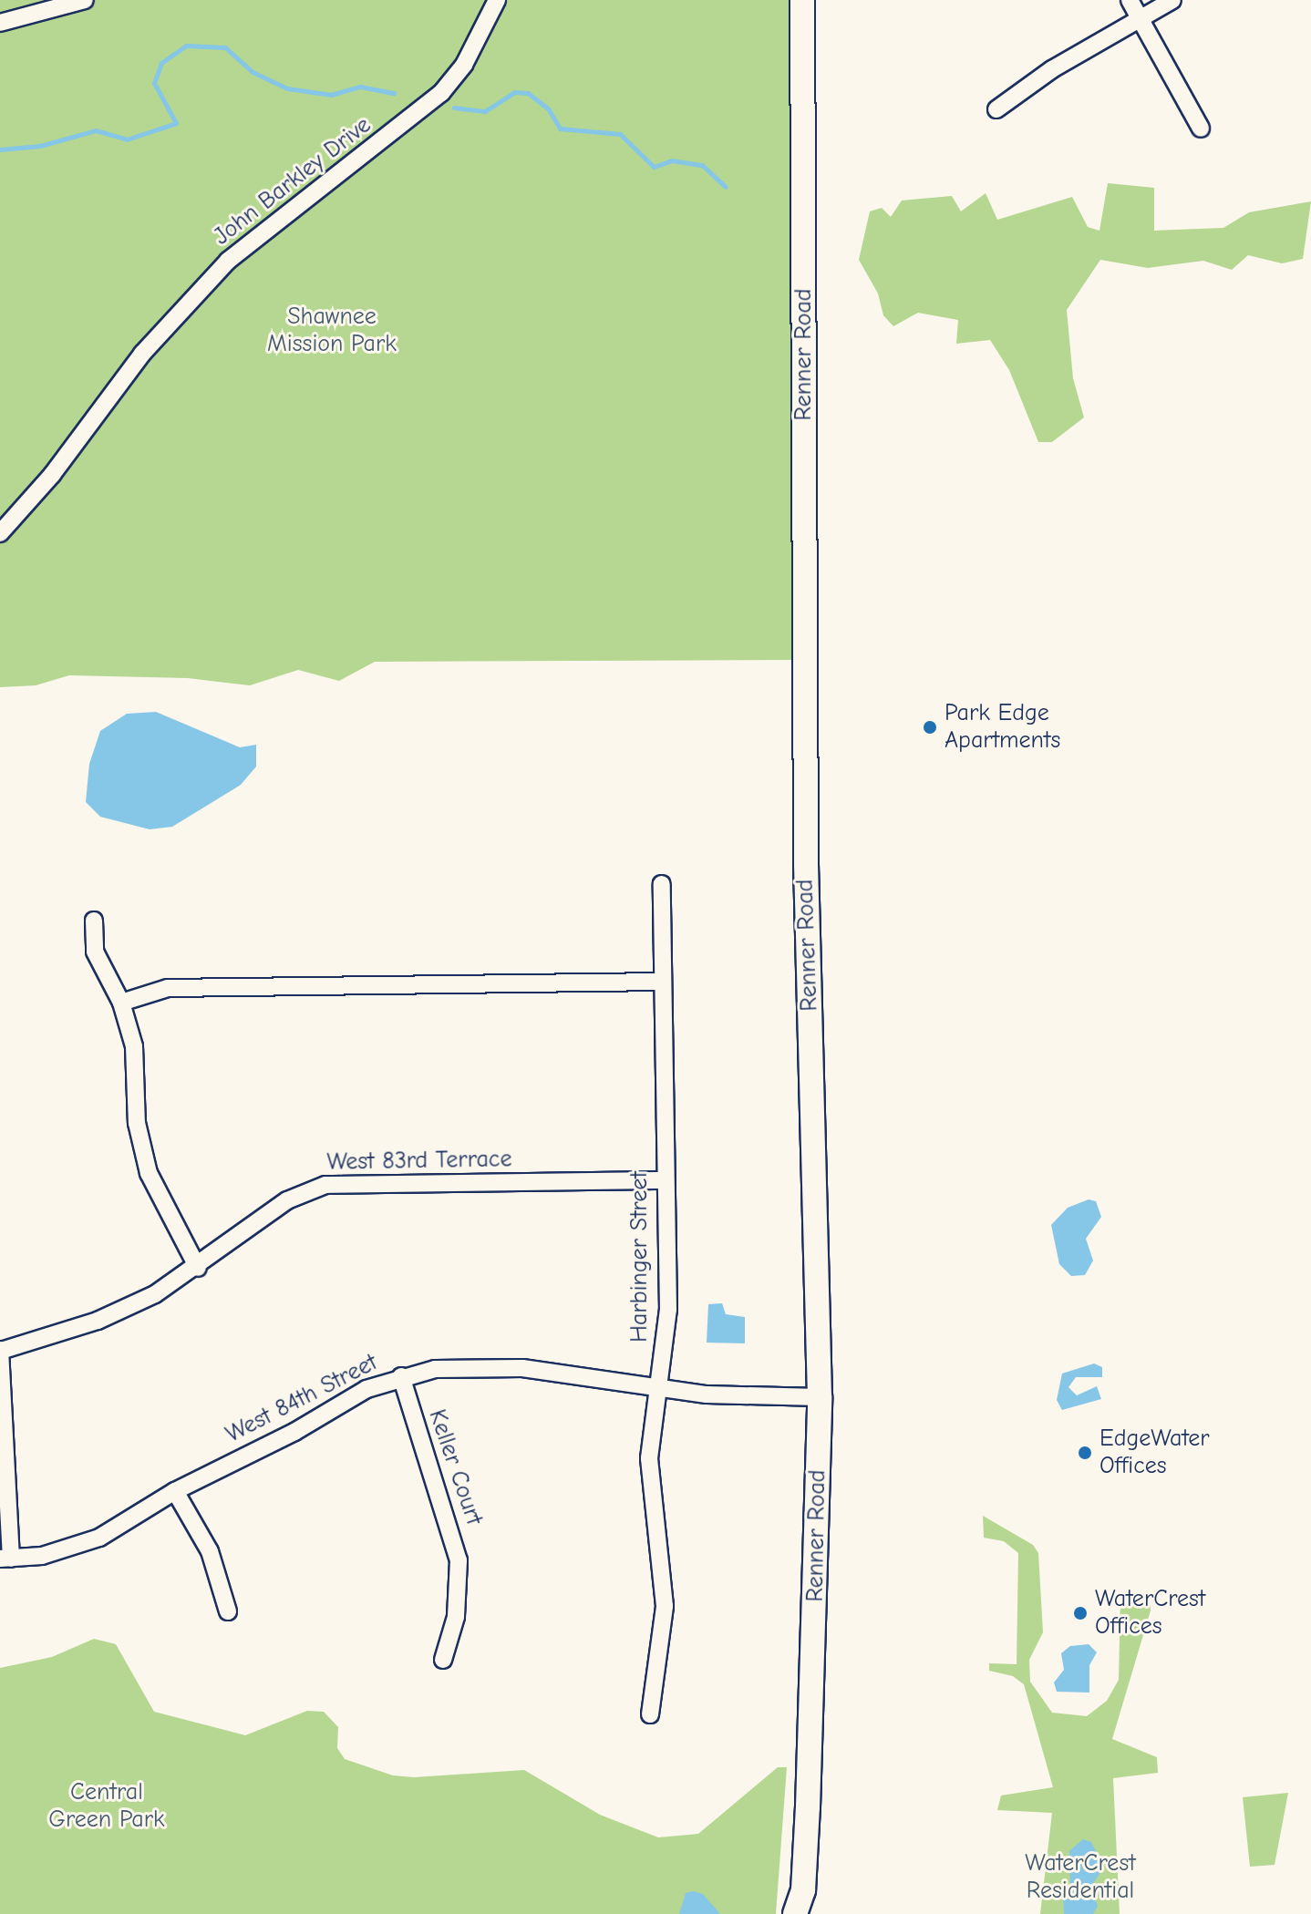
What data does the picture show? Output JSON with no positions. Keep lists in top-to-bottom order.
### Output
{
  "streets": {
    "main road": ["Renner Road"],
    "street": [
      "John Barkley Drive",
      "West 83rd Terrace",
      "Harbinger Street",
      "West 84th Street",
      "Keller Court"
    ]
  },
  "crossings": [
    ["Renner Road", "West 84th Street"],
    ["West 83rd Terrace", "Harbinger Street"],
    ["Harbinger Street", "West 84th Street"],
    ["West 84th Street", "Keller Court"]
  ],
  "parks": ["Shawnee Mission Park", "Central Green Park", "WaterCrest Residential"],
  "places": ["Park Edge Apartments", "EdgeWater Offices", "WaterCrest Offices"]
}
